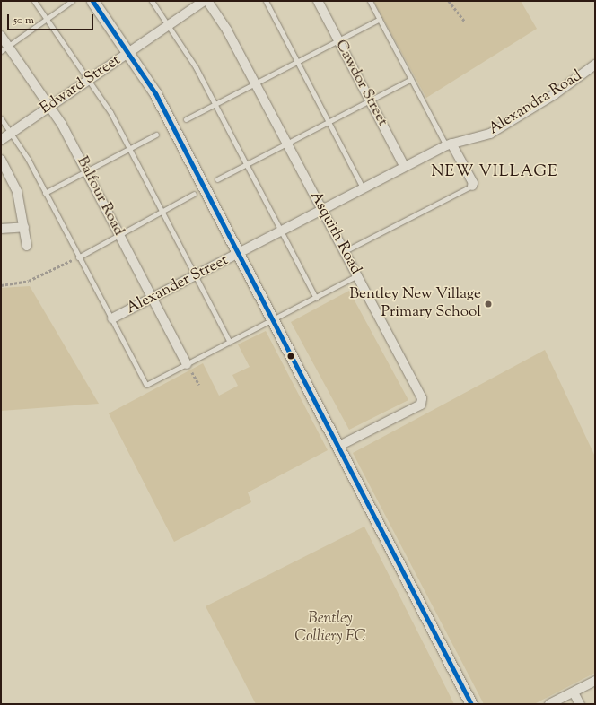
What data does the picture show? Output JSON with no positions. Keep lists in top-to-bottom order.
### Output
{
  "streets": {
    "street": [
      "Cawdor Street",
      "Edward Street",
      "Alexandra Road",
      "Balfour Road",
      "Asquith Road",
      "Alexander Street"
    ]
  },
  "crossings": [
    ["Cawdor Street", "Alexander Street"],
    ["Edward Street", "Balfour Road"],
    ["Alexandra Road", "Alexander Street"],
    ["Balfour Road", "Alexander Street"],
    ["Asquith Road", "Alexander Street"]
  ],
  "districts": ["NEW VILLAGE"],
  "parks": ["Bentley Colliery FC"],
  "places": ["Bentley New Village Primary School"],
  "scale_bar": "50 m"
}
